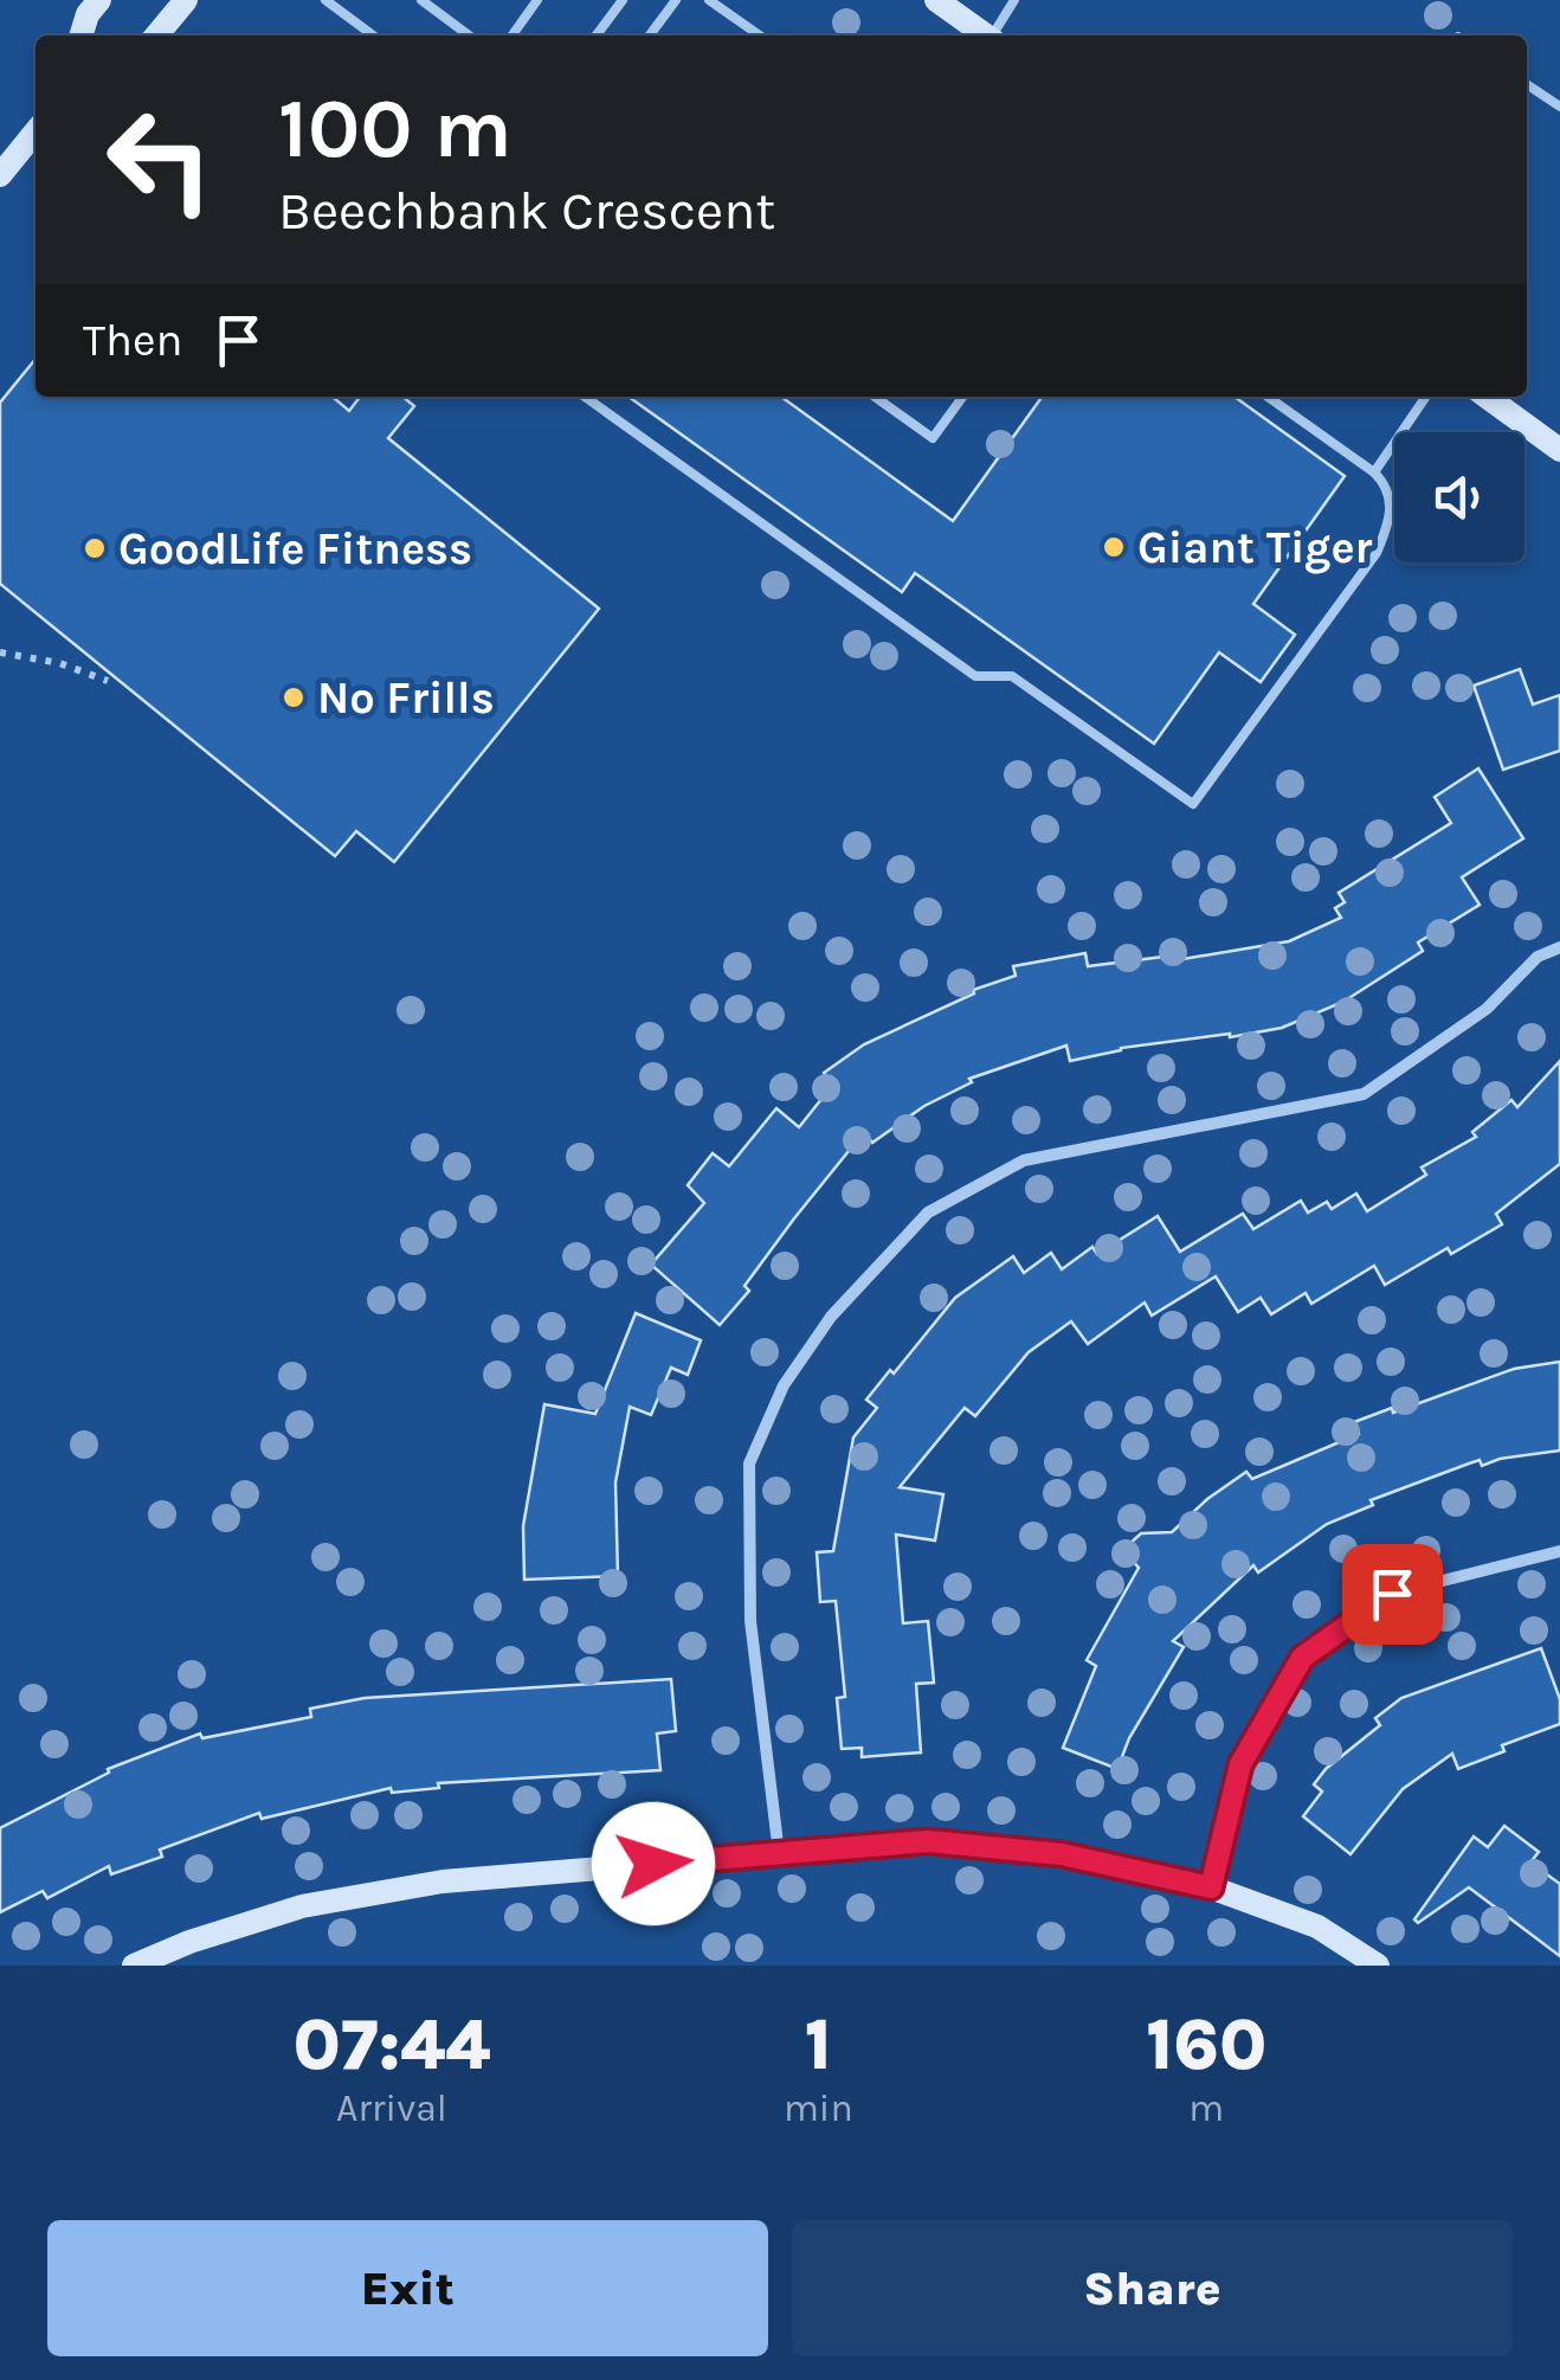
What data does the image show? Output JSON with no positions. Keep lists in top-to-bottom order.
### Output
{
  "places": ["Giant Tiger", "GoodLife Fitness", "No Frills"],
  "page": {
    "turn": ["100 m", "Beechbank Crescent"],
    "then": "Then",
    "eta": [
      "07:44",
      "Arrival",
      "1",
      "min",
      "160",
      "m"
    ],
    "buttons": ["Exit", "Share"]
  }
}
